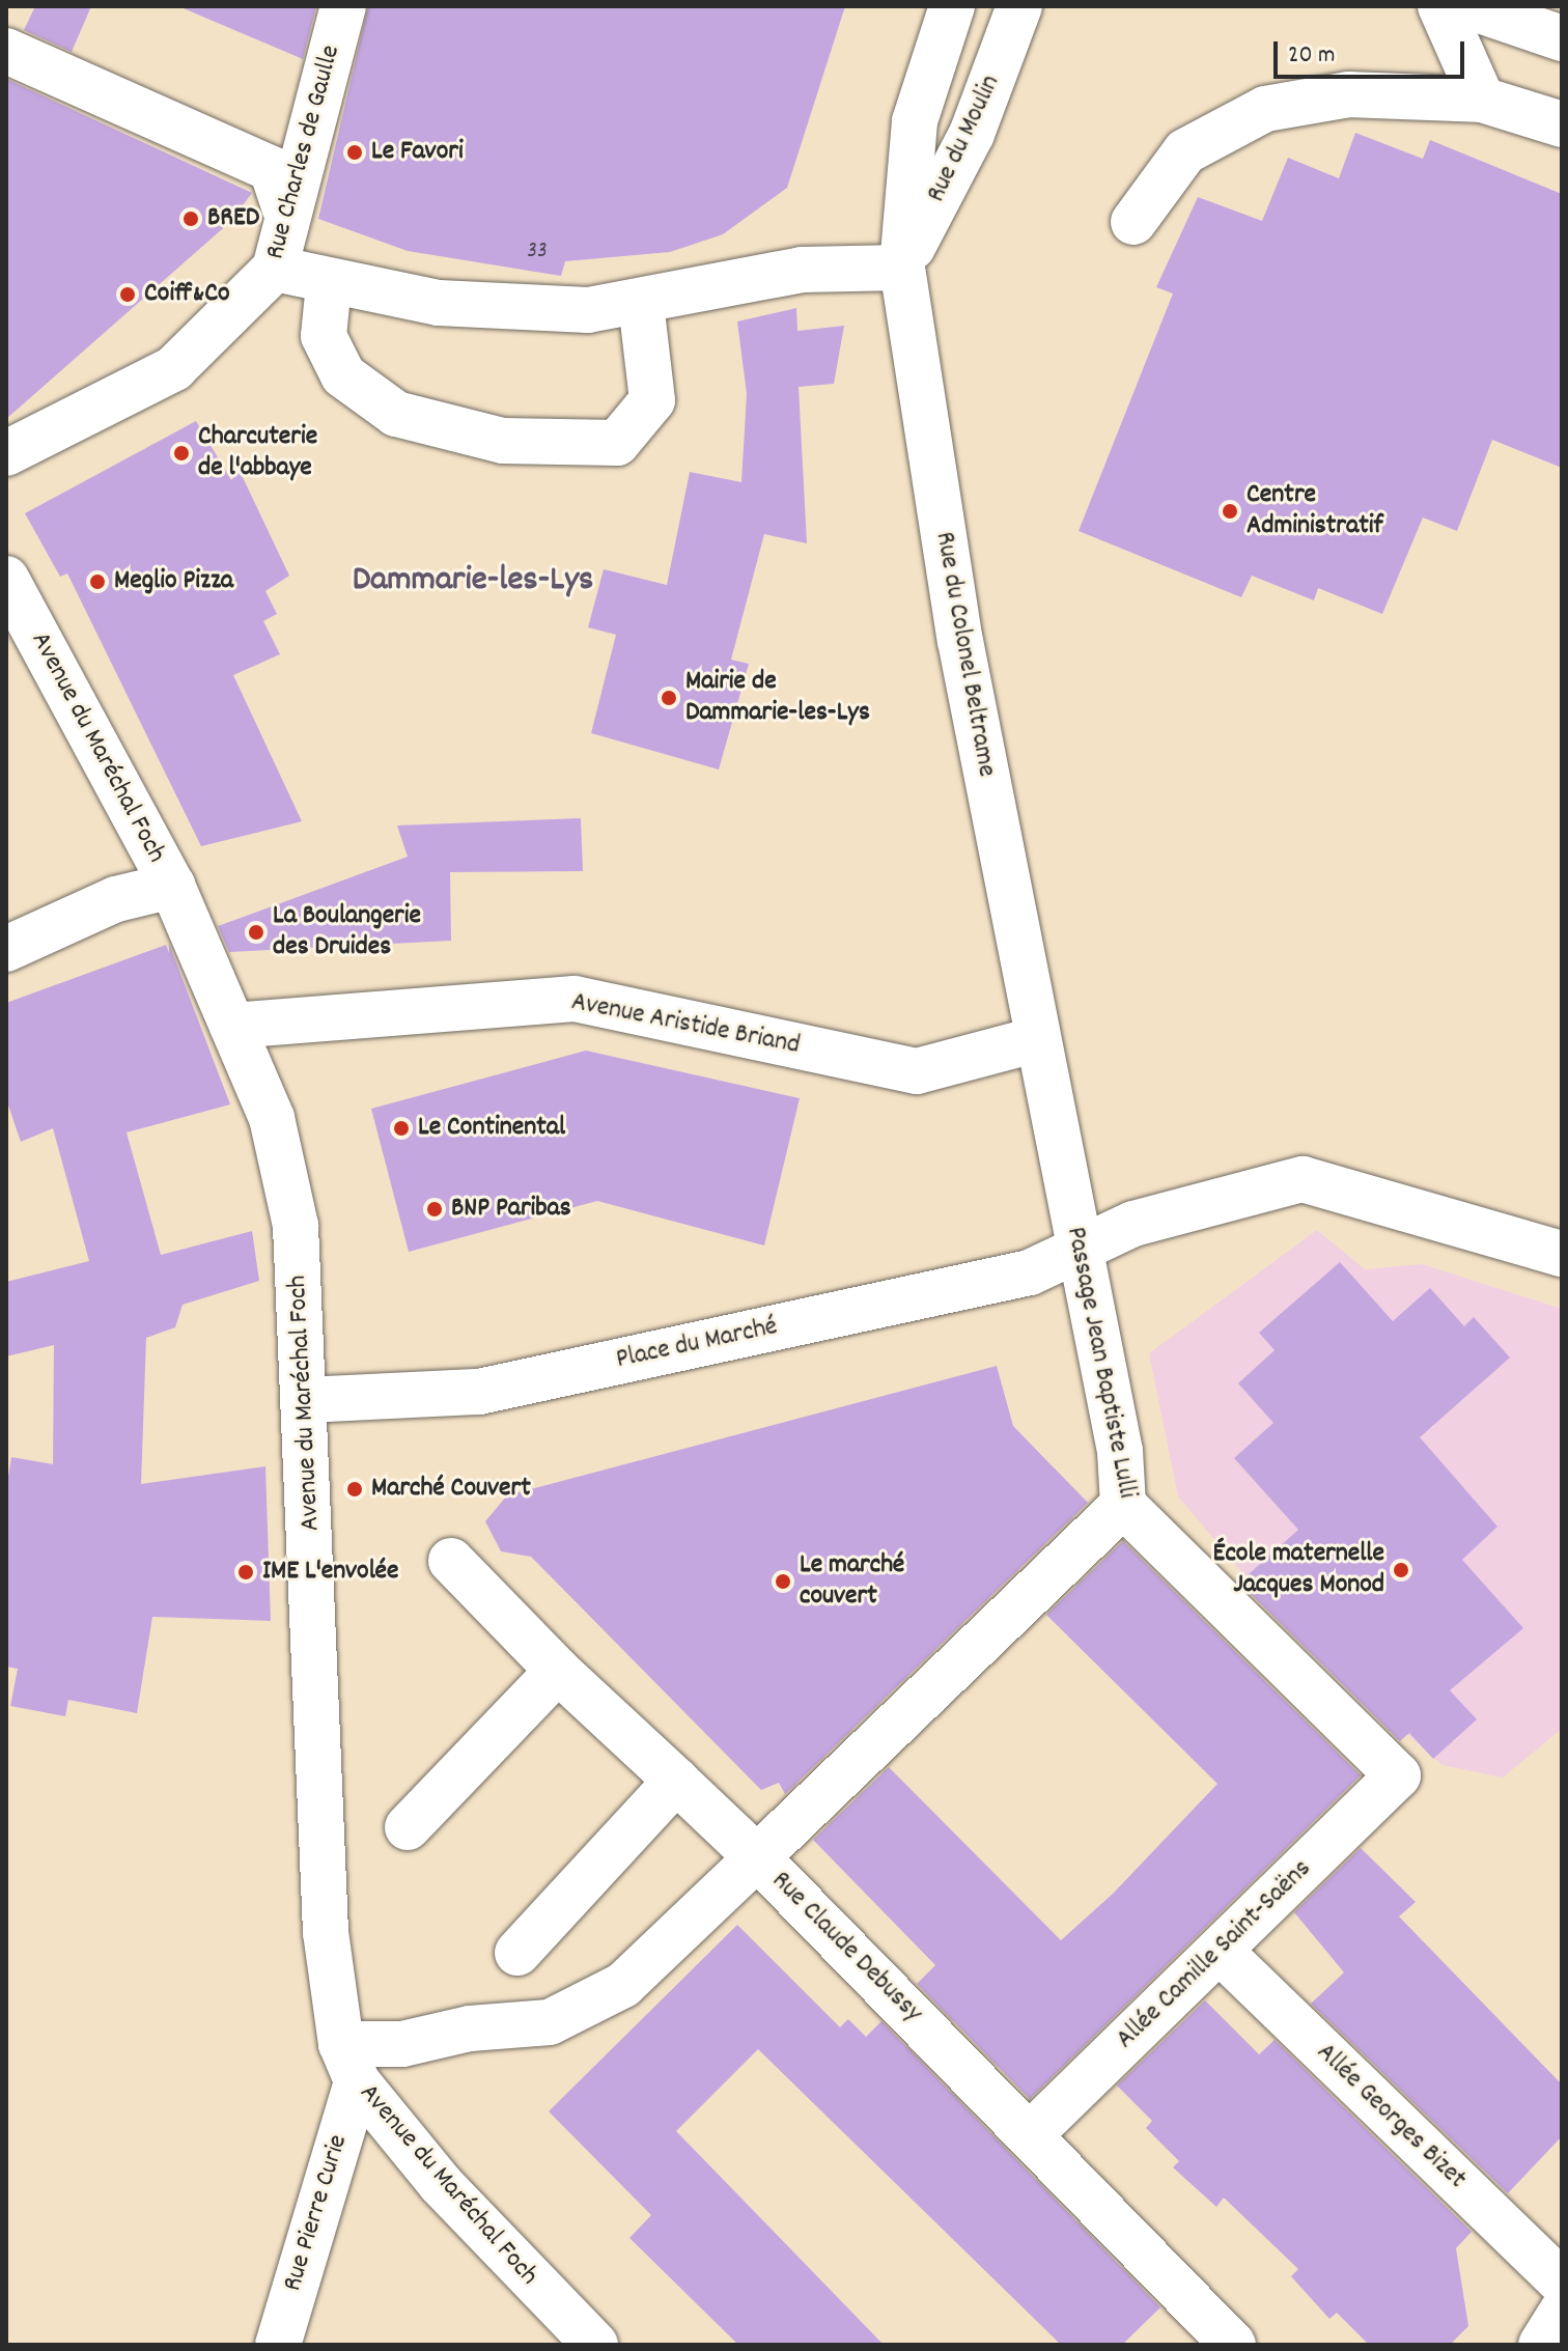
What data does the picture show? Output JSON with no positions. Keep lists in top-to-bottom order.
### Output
{
  "streets": {
    "street": [
      "Rue du Moulin",
      "Rue Charles de Gaulle",
      "Rue du Colonel Beltrame",
      "Avenue du Maréchal Foch",
      "Avenue Aristide Briand",
      "Place du Marché",
      "Passage Jean Baptiste Lulli",
      "Rue Claude Debussy",
      "Allée Camille Saint-Saëns",
      "Allée Georges Bizet",
      "Rue Pierre Curie"
    ]
  },
  "crossings": [
    ["Rue du Moulin", "Rue du Colonel Beltrame"],
    ["Rue du Colonel Beltrame", "Avenue Aristide Briand"],
    ["Rue du Colonel Beltrame", "Passage Jean Baptiste Lulli"],
    ["Avenue du Maréchal Foch", "Avenue Aristide Briand"],
    ["Avenue du Maréchal Foch", "Place du Marché"],
    ["Avenue du Maréchal Foch", "Rue Claude Debussy"],
    ["Avenue du Maréchal Foch", "Rue Pierre Curie"],
    ["Avenue Aristide Briand", "Passage Jean Baptiste Lulli"],
    ["Place du Marché", "Passage Jean Baptiste Lulli"],
    ["Passage Jean Baptiste Lulli", "Allée Camille Saint-Saëns"],
    ["Rue Claude Debussy", "Allée Camille Saint-Saëns"],
    ["Rue Claude Debussy", "Rue Pierre Curie"],
    ["Allée Camille Saint-Saëns", "Allée Georges Bizet"]
  ],
  "districts": ["Dammarie-les-Lys"],
  "places": [
    "Le Favori",
    "BRED",
    "Coiff&Co",
    "Charcuterie de l'abbaye",
    "Centre Administratif",
    "Meglio Pizza",
    "Mairie de Dammarie-les-Lys",
    "La Boulangerie des Druides",
    "Le Continental",
    "BNP Paribas",
    "Marché Couvert",
    "École maternelle Jacques Monod",
    "IME L'envolée",
    "Le marché couvert"
  ],
  "house_numbers": ["33"],
  "scale_bar": "20 m"
}
